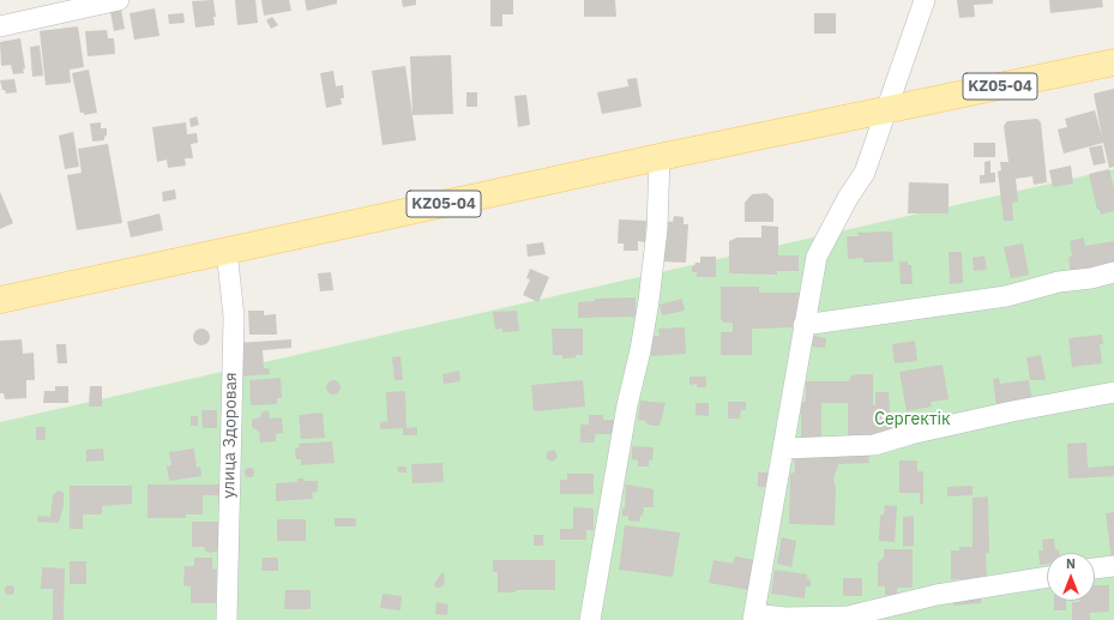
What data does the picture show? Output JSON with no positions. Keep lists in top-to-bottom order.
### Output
{
  "streets": {
    "main road": ["KZ05-04"],
    "street": ["улица Здоровая"]
  },
  "crossings": [
    ["KZ05-04", "улица Здоровая"]
  ],
  "parks": ["Сергектік"],
  "north": "top"
}
